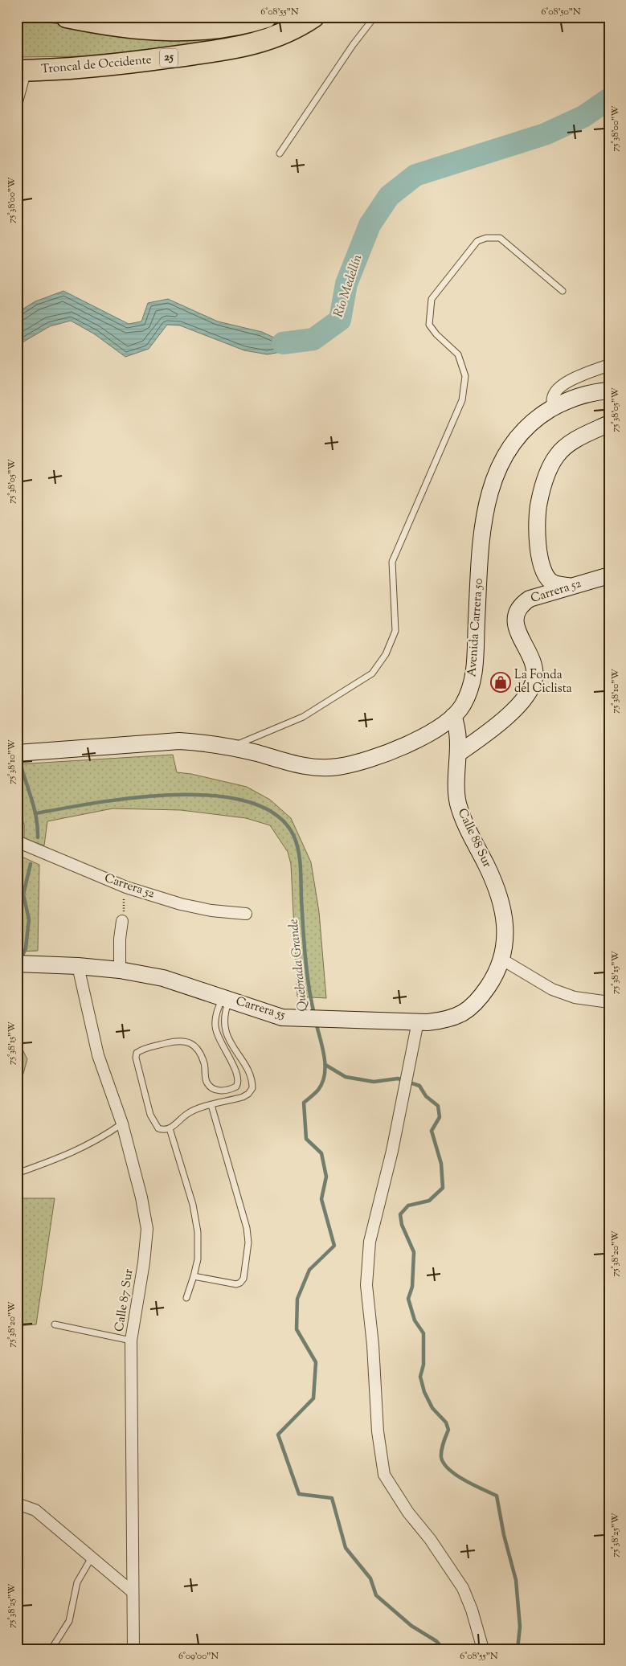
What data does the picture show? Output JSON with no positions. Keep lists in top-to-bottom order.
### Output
{
  "streets": {
    "highway": ["25", "Troncal de Occidente"],
    "street": [
      "Carrera 52",
      "Avenida Carrera 50",
      "Calle 88 Sur",
      "Carrera 55",
      "Calle 87 Sur"
    ]
  },
  "crossings": [
    ["Carrera 52", "Calle 88 Sur"],
    ["Avenida Carrera 50", "Calle 88 Sur"],
    ["Calle 88 Sur", "Carrera 55"],
    ["Carrera 55", "Calle 87 Sur"]
  ],
  "water": ["Río Medellín", "Quebrada Grande"],
  "places": {
    "shop": ["La Fonda del Ciclista"]
  },
  "coordinates": [
    "6°08'55\"N",
    "6°08'50\"N",
    "75°38'00\"W",
    "75°38'05\"W",
    "75°38'10\"W",
    "75°38'15\"W",
    "75°38'20\"W",
    "75°38'25\"W",
    "6°09'00\"N"
  ]
}
